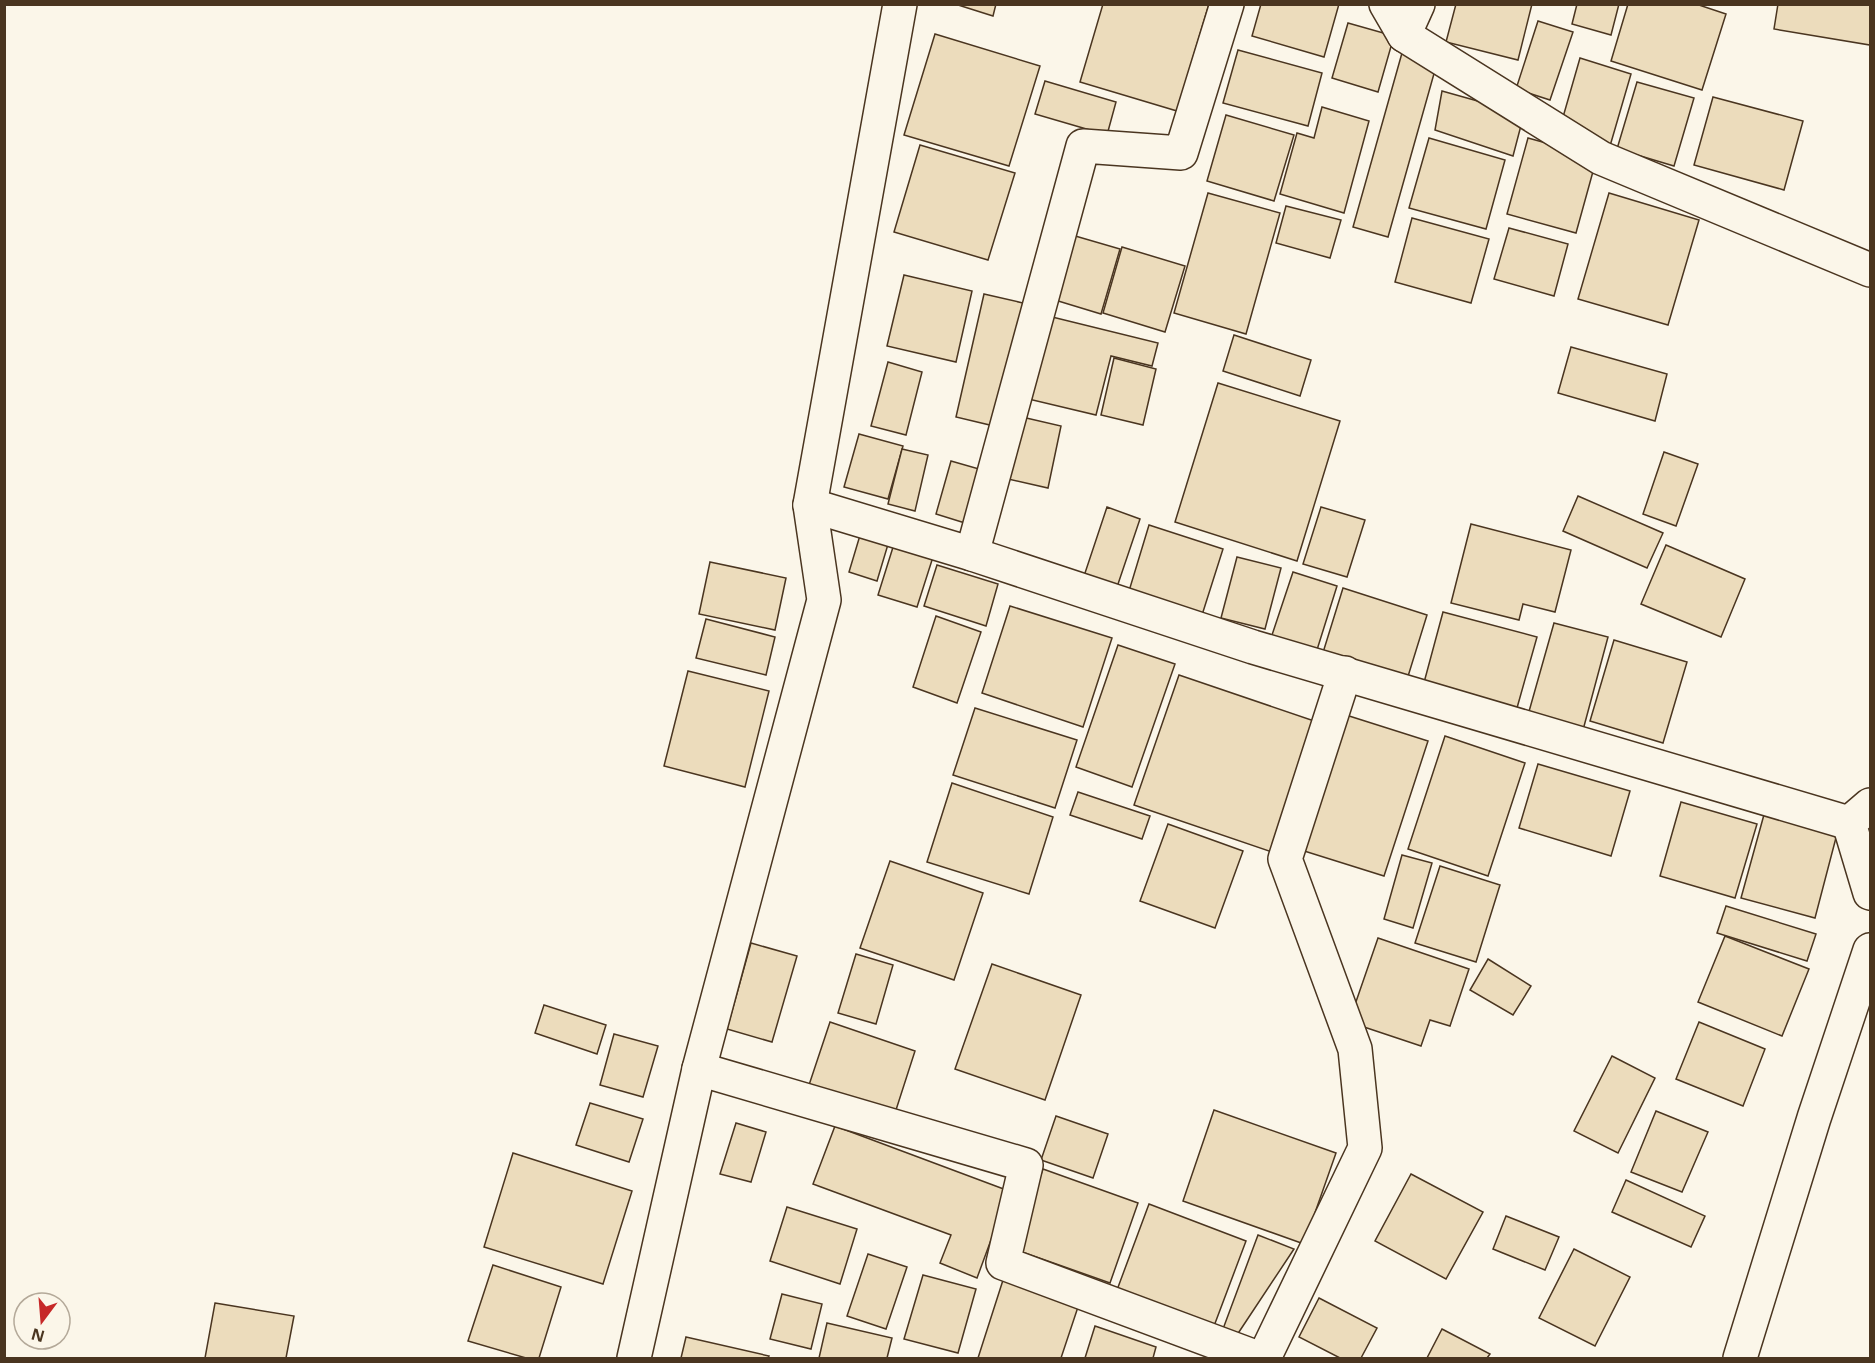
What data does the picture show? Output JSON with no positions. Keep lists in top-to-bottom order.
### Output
{
  "north": "bottom"
}
